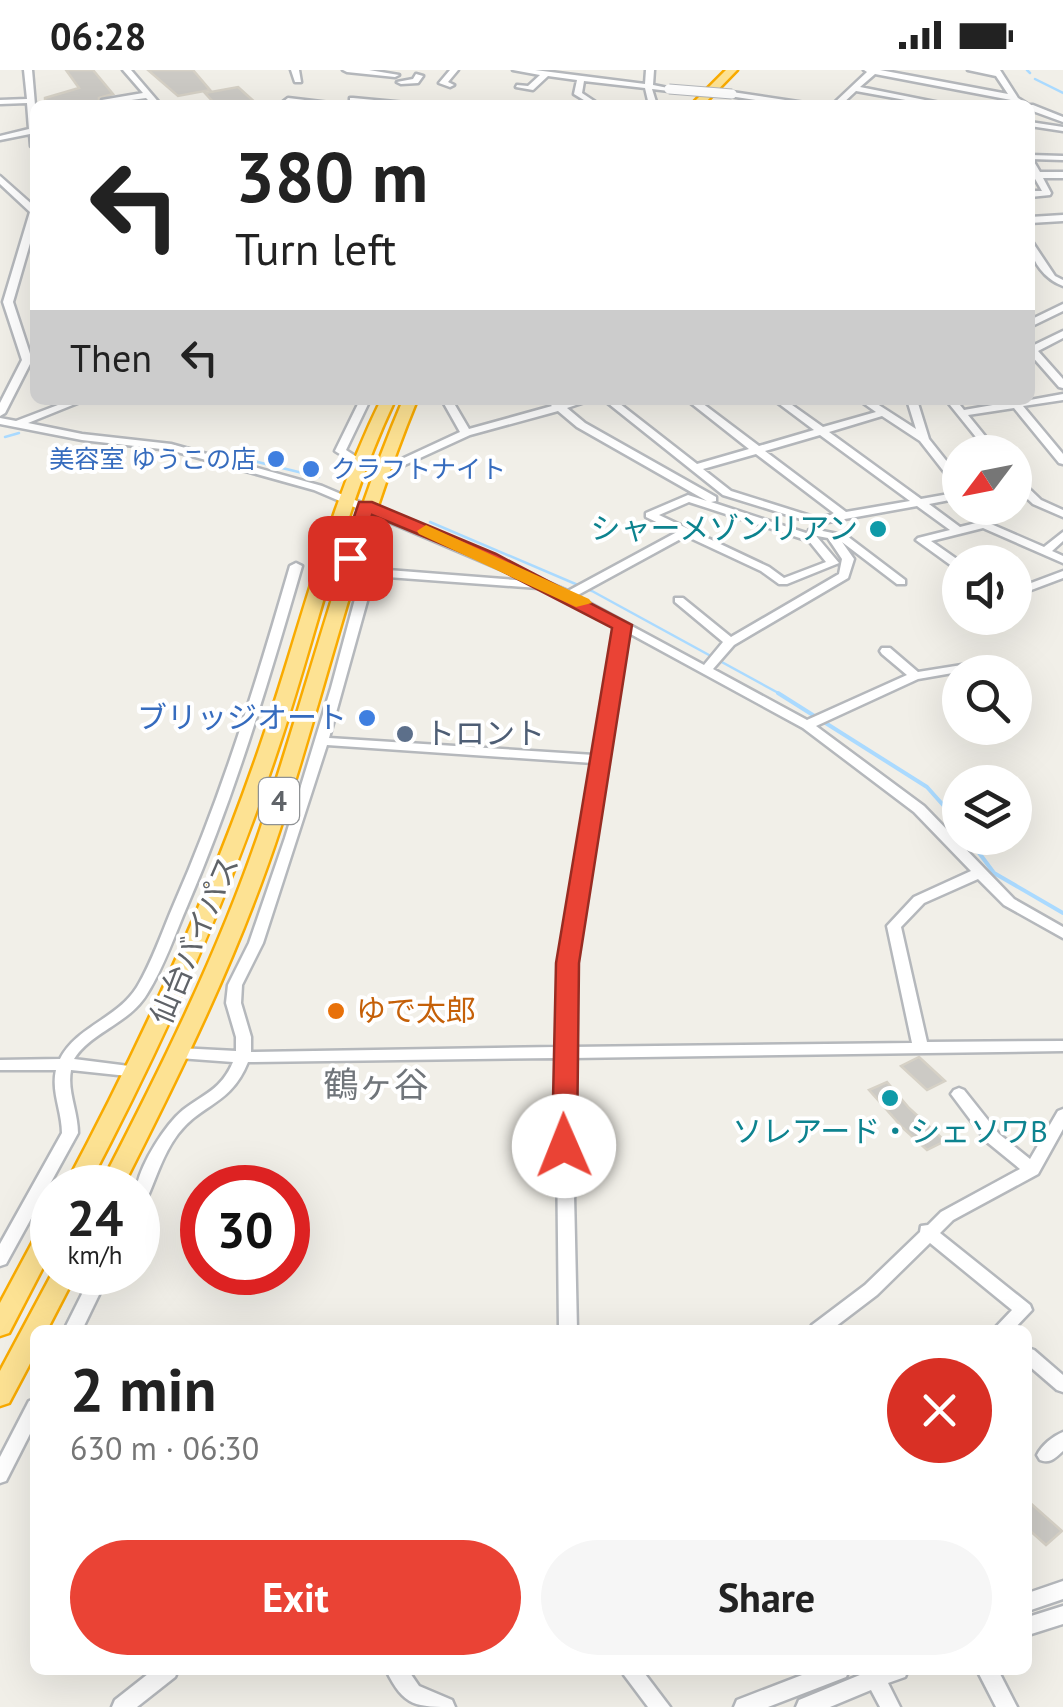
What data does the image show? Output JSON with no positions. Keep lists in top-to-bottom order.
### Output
{
  "streets": {
    "highway": ["4", "仙台バイパス"]
  },
  "districts": ["鶴ヶ谷"],
  "places": [
    "美容室 ゆうこの店",
    "クラフトナイト",
    "シャーメゾンリアン",
    "ブリッジオート",
    "トロント",
    "ゆで太郎",
    "ソレアード・シェソワB"
  ],
  "north": "bottom left",
  "page": {
    "status": "06:28",
    "turn": ["380 m", "Turn left"],
    "then": "Then",
    "speed": "24 km/h",
    "limit": "30",
    "heading": ["2 min", "630 m · 06:30"],
    "buttons": ["Exit", "Share"]
  }
}
